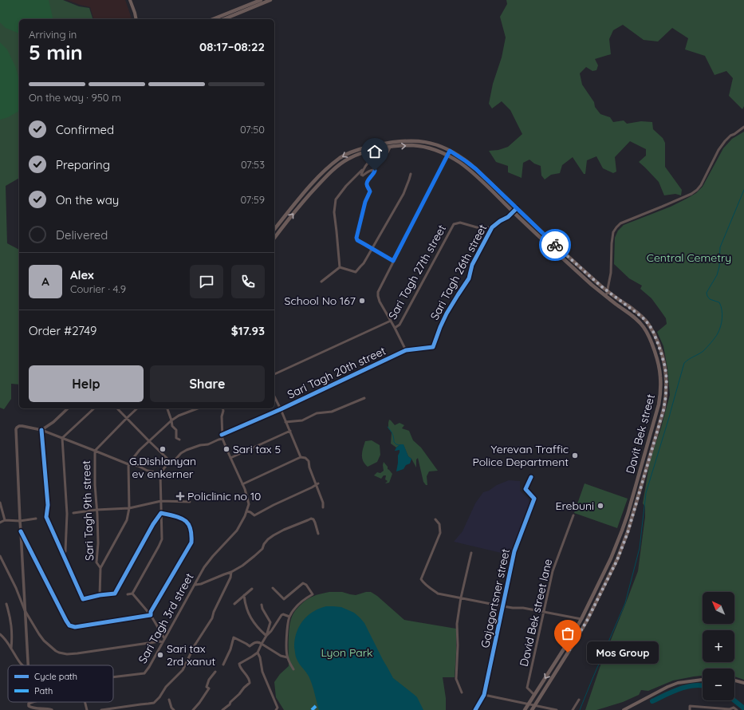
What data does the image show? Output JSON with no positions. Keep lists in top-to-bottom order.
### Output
{
  "streets": {
    "main road": ["Davit Bek street"],
    "street": [
      "Sari Tagh 27th street",
      "Sari Tagh 26th street",
      "Sari Tagh 20th street",
      "Sari Tagh 9th street",
      "Gajagortsner street",
      "David Bek street lane",
      "Sari Tagh 3rd street"
    ]
  },
  "crossings": [
    ["Sari Tagh 27th street", "Sari Tagh 26th street"],
    ["Sari Tagh 26th street", "Sari Tagh 20th street"],
    ["Sari Tagh 26th street", "Davit Bek street"],
    ["Davit Bek street", "David Bek street lane"]
  ],
  "parks": ["Central Cemetry", "Lyon Park"],
  "places": {
    "other": [
      "School No 167",
      "G.Dishlanyan ev enkerner",
      "Sari tax 5",
      "Yerevan Traffic Police Department",
      "Erebuni",
      "Mos Group",
      "Sari tax 2rd xanut"
    ],
    "health": ["Policlinic no 10"]
  },
  "legend": ["Cycle path", "Path"],
  "north": "top left",
  "page": {
    "heading": ["5 min", "Arriving in", "08:17–08:22"],
    "panel": [
      "Alex",
      "Courier · 4.9",
      "Order #2749",
      "$17.93"
    ],
    "bar": "On the way · 950 m",
    "list": [
      ["Confirmed", "07:50"],
      ["Preparing", "07:53"],
      ["On the way", "07:59"],
      "Delivered"
    ],
    "round": "A",
    "buttons": ["Help", "Share"],
    "map_buttons": ["+", "−"],
    "bubble": "Mos Group"
  }
}
